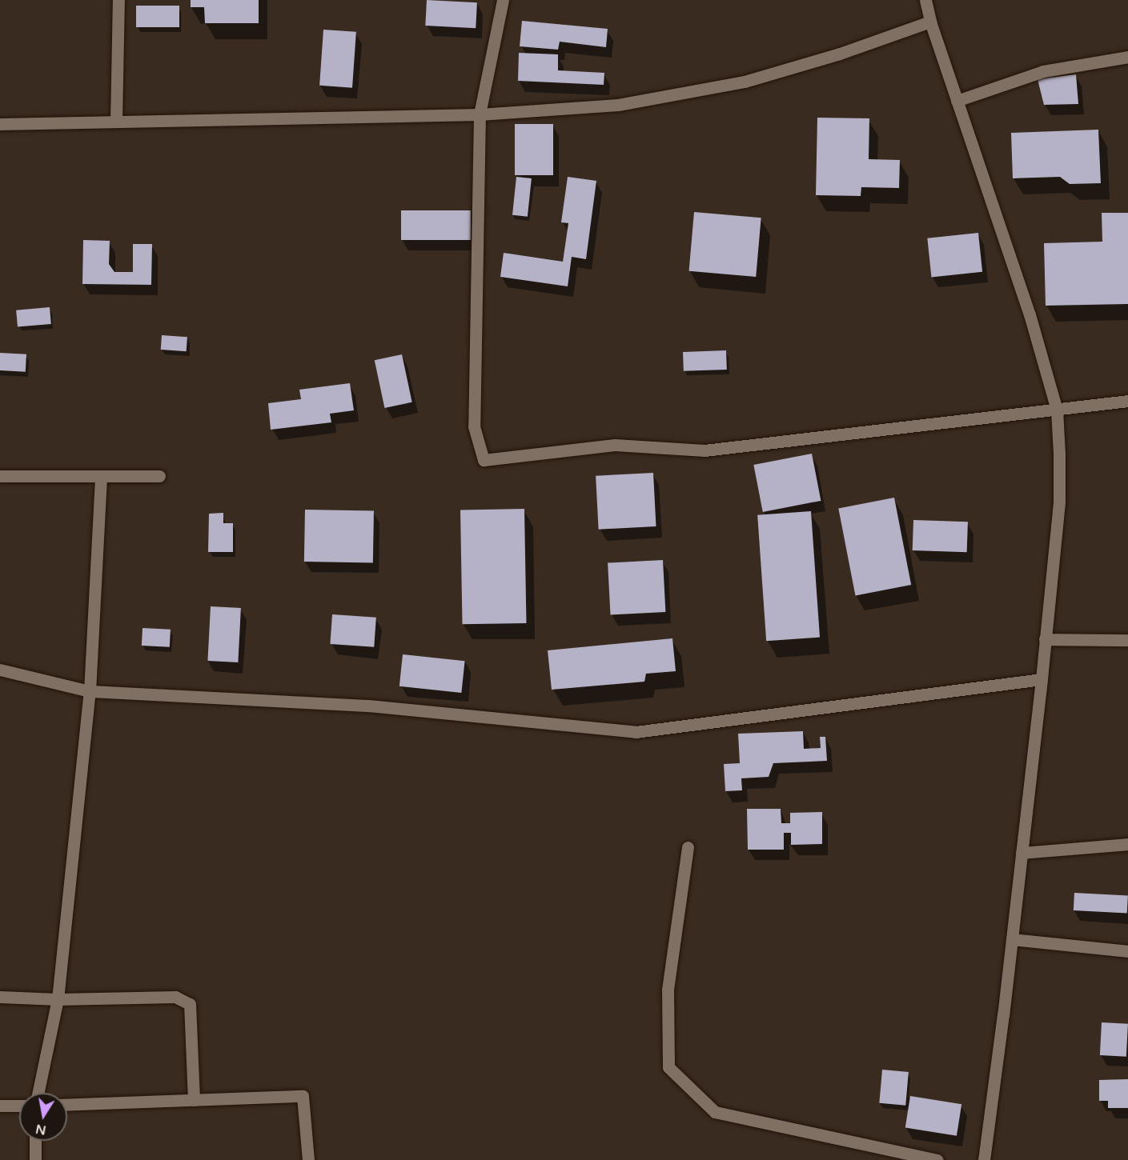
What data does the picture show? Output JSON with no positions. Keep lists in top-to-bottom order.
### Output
{
  "north": "bottom"
}
